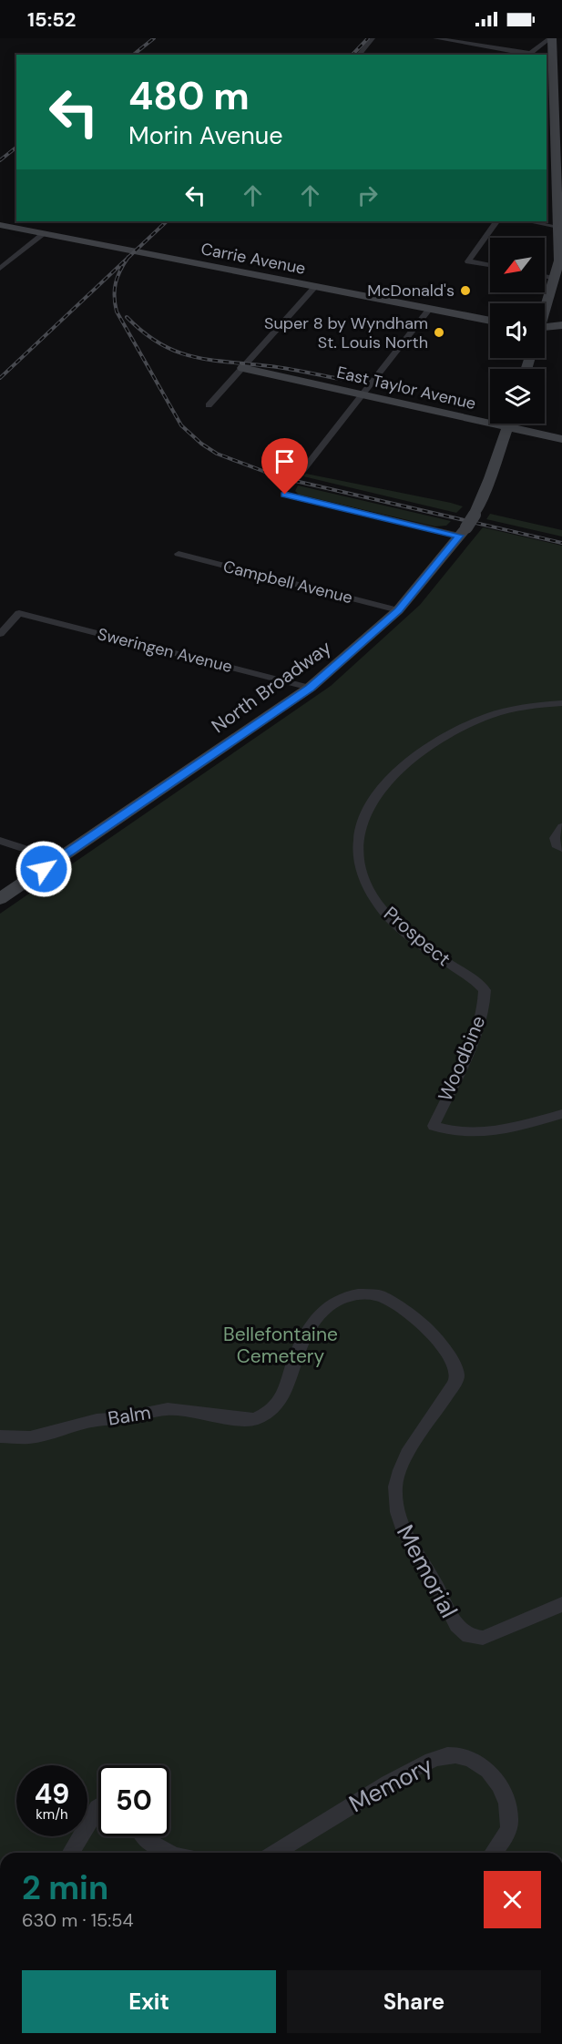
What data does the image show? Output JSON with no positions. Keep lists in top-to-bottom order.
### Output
{
  "streets": {
    "main road": ["Carrie Avenue", "East Taylor Avenue", "North Broadway"],
    "street": [
      "Campbell Avenue",
      "Sweringen Avenue",
      "Prospect",
      "Woodbine",
      "Balm",
      "Memorial",
      "Memory"
    ]
  },
  "crossings": [
    ["East Taylor Avenue", "North Broadway"],
    ["Campbell Avenue", "North Broadway"],
    ["Sweringen Avenue", "North Broadway"],
    ["Prospect", "Woodbine"],
    ["Balm", "Memorial"]
  ],
  "parks": ["Bellefontaine Cemetery"],
  "places": ["McDonald's", "Super 8 by Wyndham St. Louis North"],
  "north": "bottom left",
  "page": {
    "status": "15:52",
    "turn": ["480 m", "Morin Avenue"],
    "speed": "49 km/h",
    "limit": "50",
    "heading": ["2 min", "630 m · 15:54"],
    "buttons": ["Exit", "Share"]
  }
}
